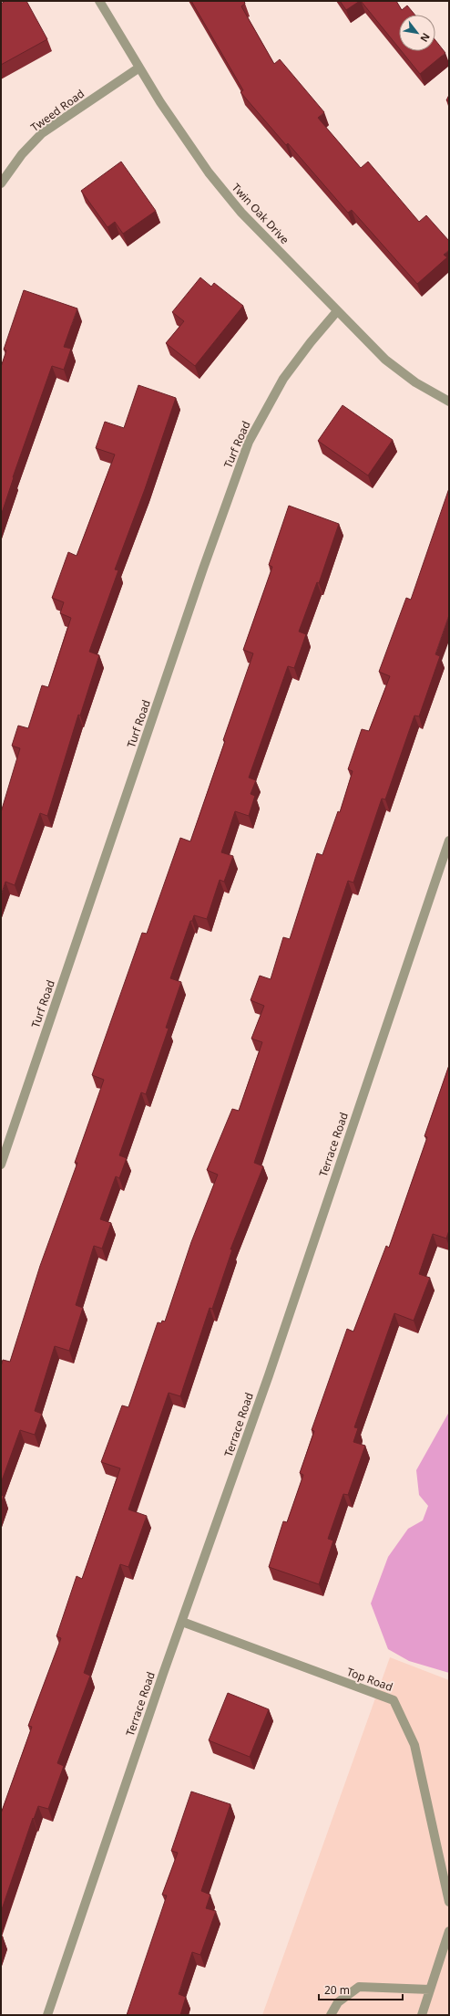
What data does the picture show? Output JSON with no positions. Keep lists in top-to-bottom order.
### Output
{
  "streets": {
    "street": [
      "Tweed Road",
      "Twin Oak Drive",
      "Turf Road",
      "Terrace Road",
      "Top Road"
    ]
  },
  "crossings": [
    ["Tweed Road", "Twin Oak Drive"],
    ["Twin Oak Drive", "Turf Road"],
    ["Terrace Road", "Top Road"]
  ],
  "scale_bar": "20 m",
  "north": "bottom right"
}
